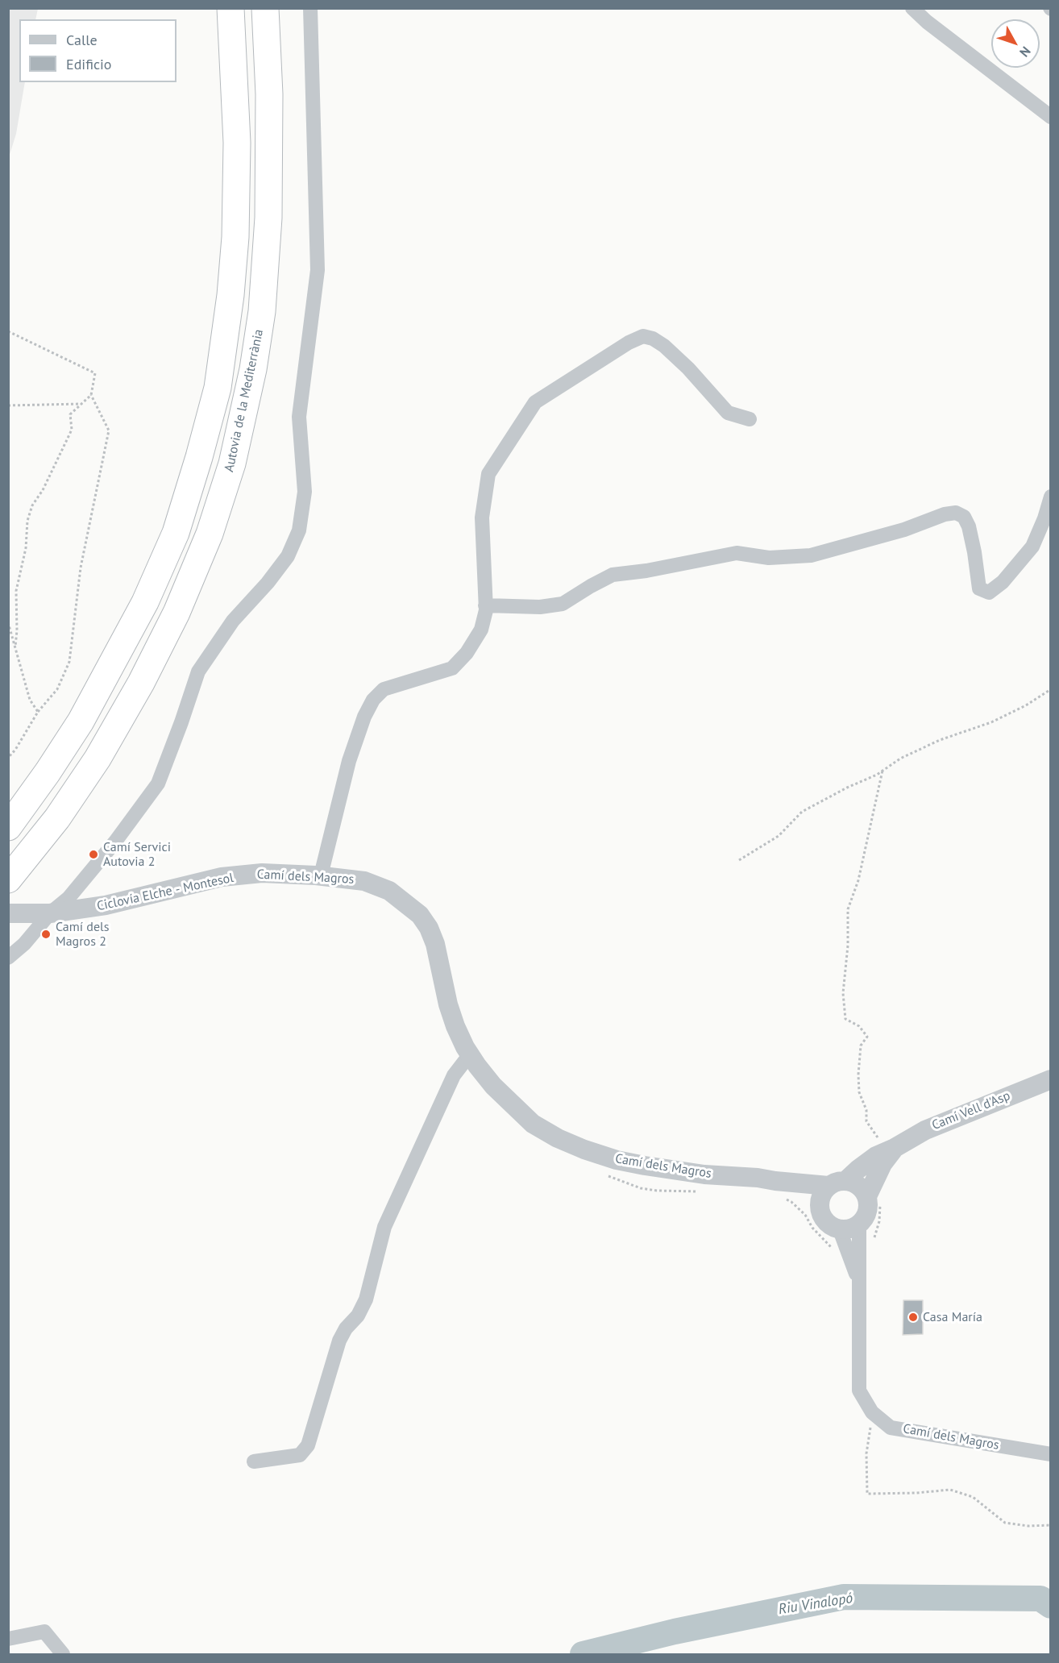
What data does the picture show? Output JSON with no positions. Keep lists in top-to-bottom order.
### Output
{
  "streets": {
    "highway": ["Autovia de la Mediterrània"],
    "street": ["Camí dels Magros", "Camí Vell d'Asp"]
  },
  "crossings": [
    ["Camí dels Magros", "Camí Vell d'Asp"]
  ],
  "water": ["Riu Vinalopó"],
  "places": ["Camí Servici Autovia 2", "Camí dels Magros 2", "Casa María"],
  "legend": ["Calle", "Edificio"],
  "north": "bottom right"
}
